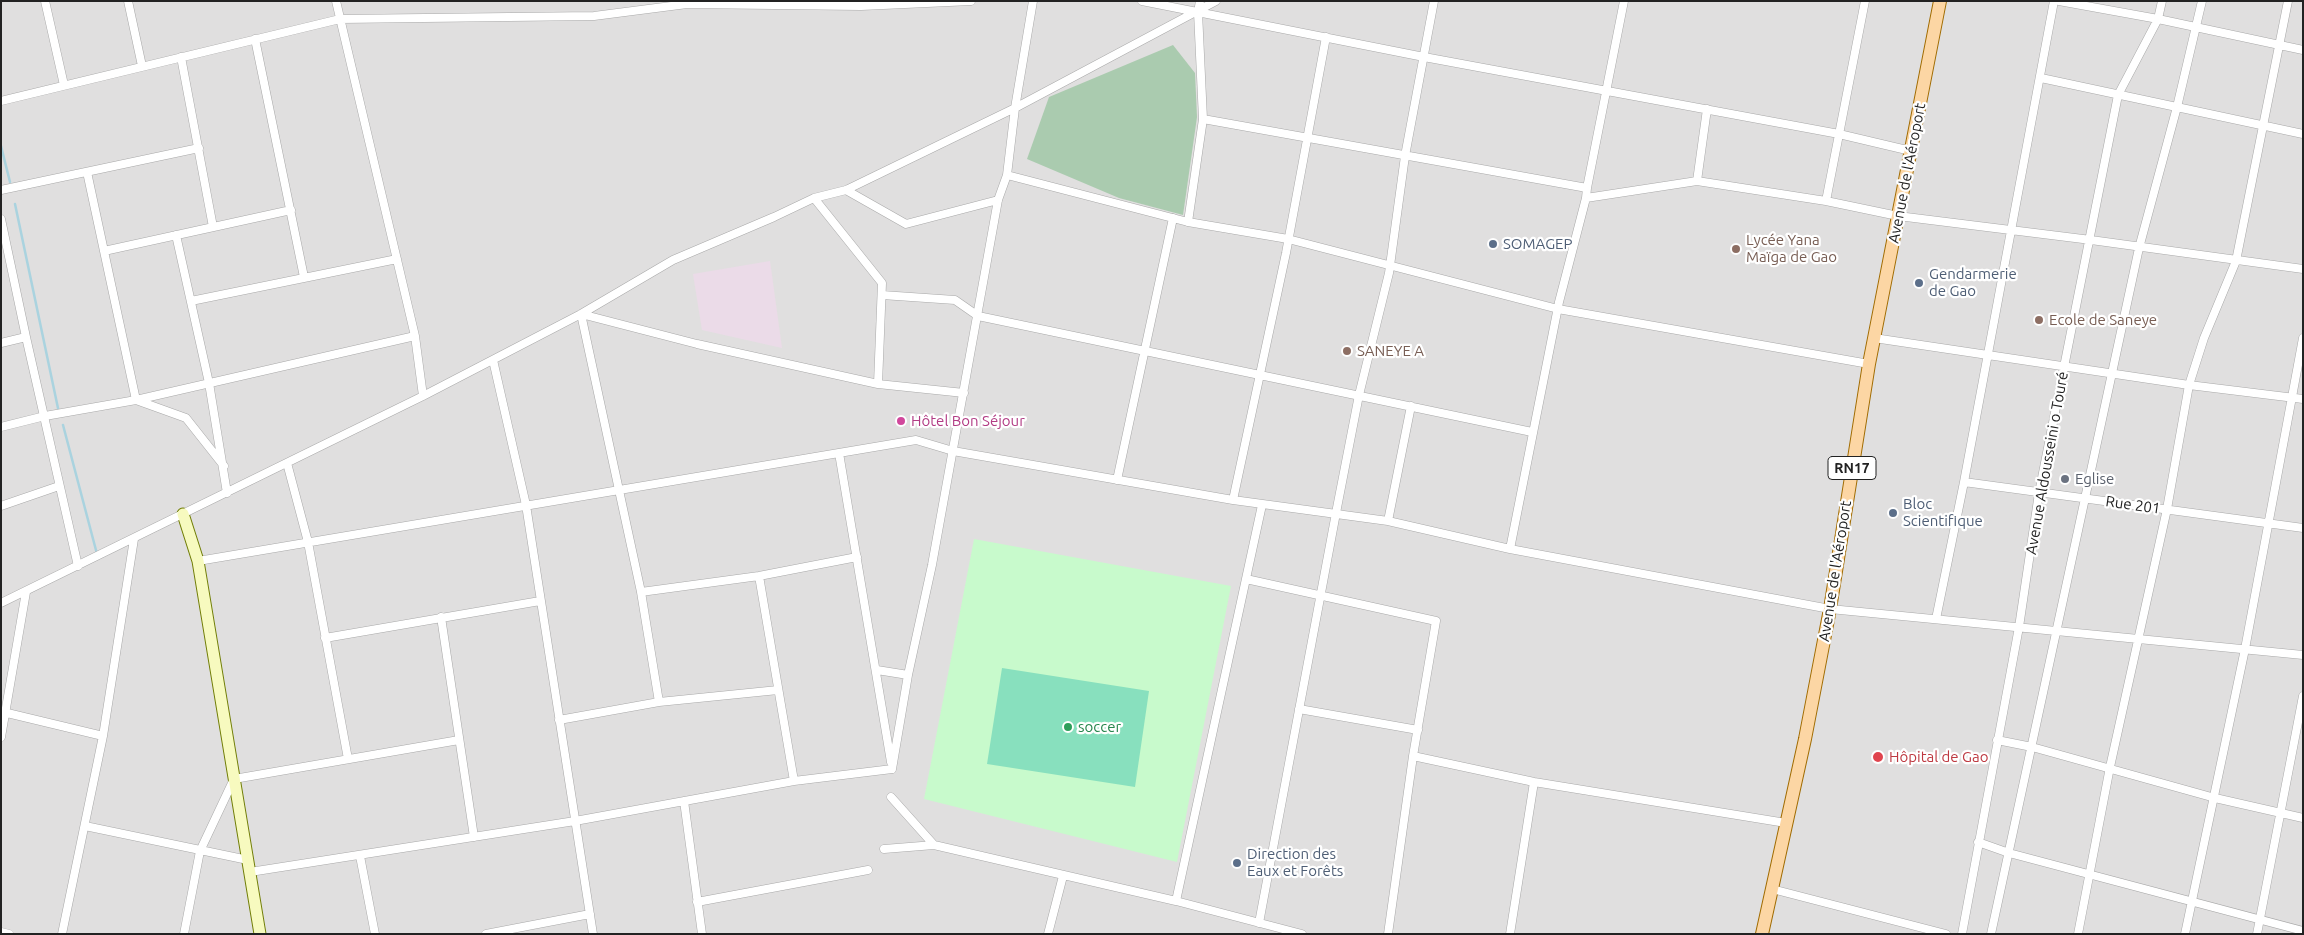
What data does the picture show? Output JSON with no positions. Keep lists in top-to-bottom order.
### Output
{
  "streets": {
    "main road": ["Avenue de l'Aéroport", "RN17"],
    "street": ["Avenue Aldousseini o Touré", "Rue 201"]
  },
  "crossings": [
    ["Avenue Aldousseini o Touré", "Rue 201"]
  ],
  "places": [
    "SOMAGEP",
    "Lycée Yana Maïga de Gao",
    "Gendarmerie de Gao",
    "Ecole de Saneye",
    "SANEYE A",
    "Hôtel Bon Séjour",
    "Eglise",
    "Bloc Scientifique",
    "soccer",
    "Hôpital de Gao",
    "Direction des Eaux et Forêts"
  ]
}
